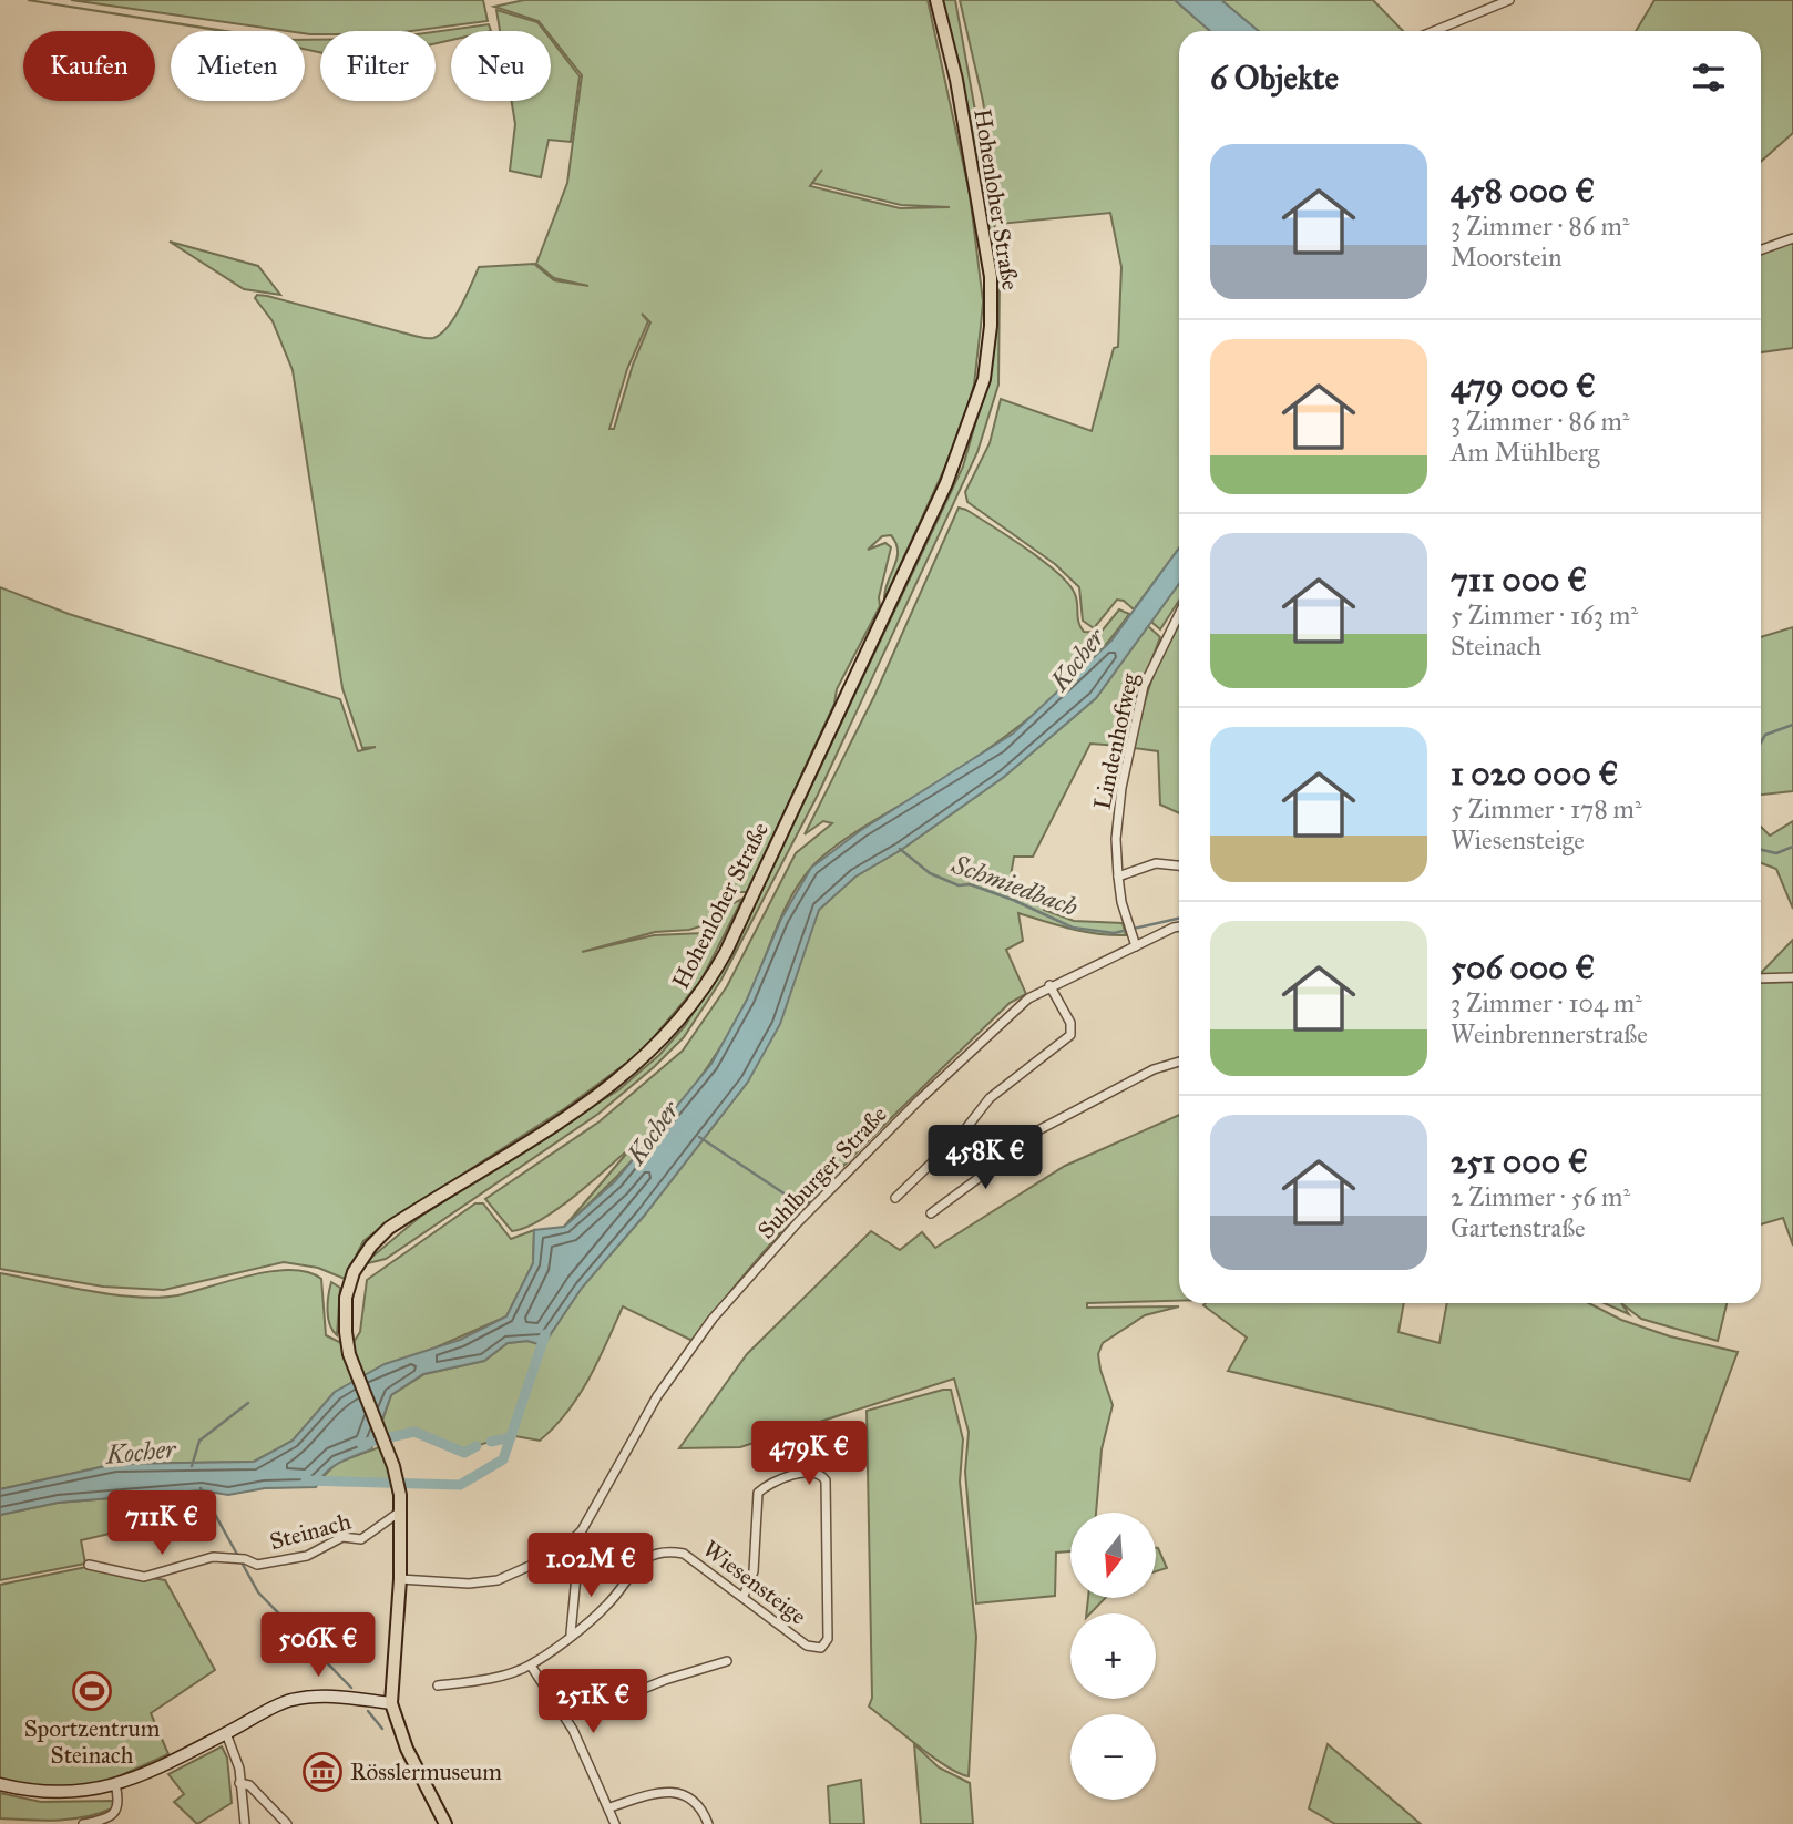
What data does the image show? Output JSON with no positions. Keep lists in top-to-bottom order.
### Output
{
  "streets": {
    "main road": ["Hohenloher Straße"],
    "street": [
      "Lindenhofweg",
      "Suhlburger Straße",
      "Steinach",
      "Wiesensteige"
    ]
  },
  "crossings": [
    ["Hohenloher Straße", "Suhlburger Straße"],
    ["Hohenloher Straße", "Steinach"],
    ["Lindenhofweg", "Suhlburger Straße"]
  ],
  "water": ["Kocher", "Schmiedbach"],
  "places": {
    "sports": ["Sportzentrum Steinach"],
    "museum": ["Rösslermuseum"]
  },
  "north": "bottom",
  "page": {
    "chip": [
      "Kaufen",
      "Mieten",
      "Filter",
      "Neu"
    ],
    "heading": "6 Objekte",
    "list": [
      {
        "name": "458 000 €",
        "note": "3 Zimmer · 86 m² · Moorstein"
      },
      {
        "name": "479 000 €",
        "note": "3 Zimmer · 86 m² · Am Mühlberg"
      },
      {
        "name": "711 000 €",
        "note": "5 Zimmer · 163 m² · Steinach"
      },
      {
        "name": "1 020 000 €",
        "note": "5 Zimmer · 178 m² · Wiesensteige"
      },
      {
        "name": "506 000 €",
        "note": "3 Zimmer · 104 m² · Weinbrennerstraße"
      },
      {
        "name": "251 000 €",
        "note": "2 Zimmer · 56 m² · Gartenstraße"
      }
    ],
    "price": [
      "458K €",
      "479K €",
      "711K €",
      "1.02M €",
      "506K €",
      "251K €"
    ],
    "map_buttons": ["+", "−"]
  }
}
